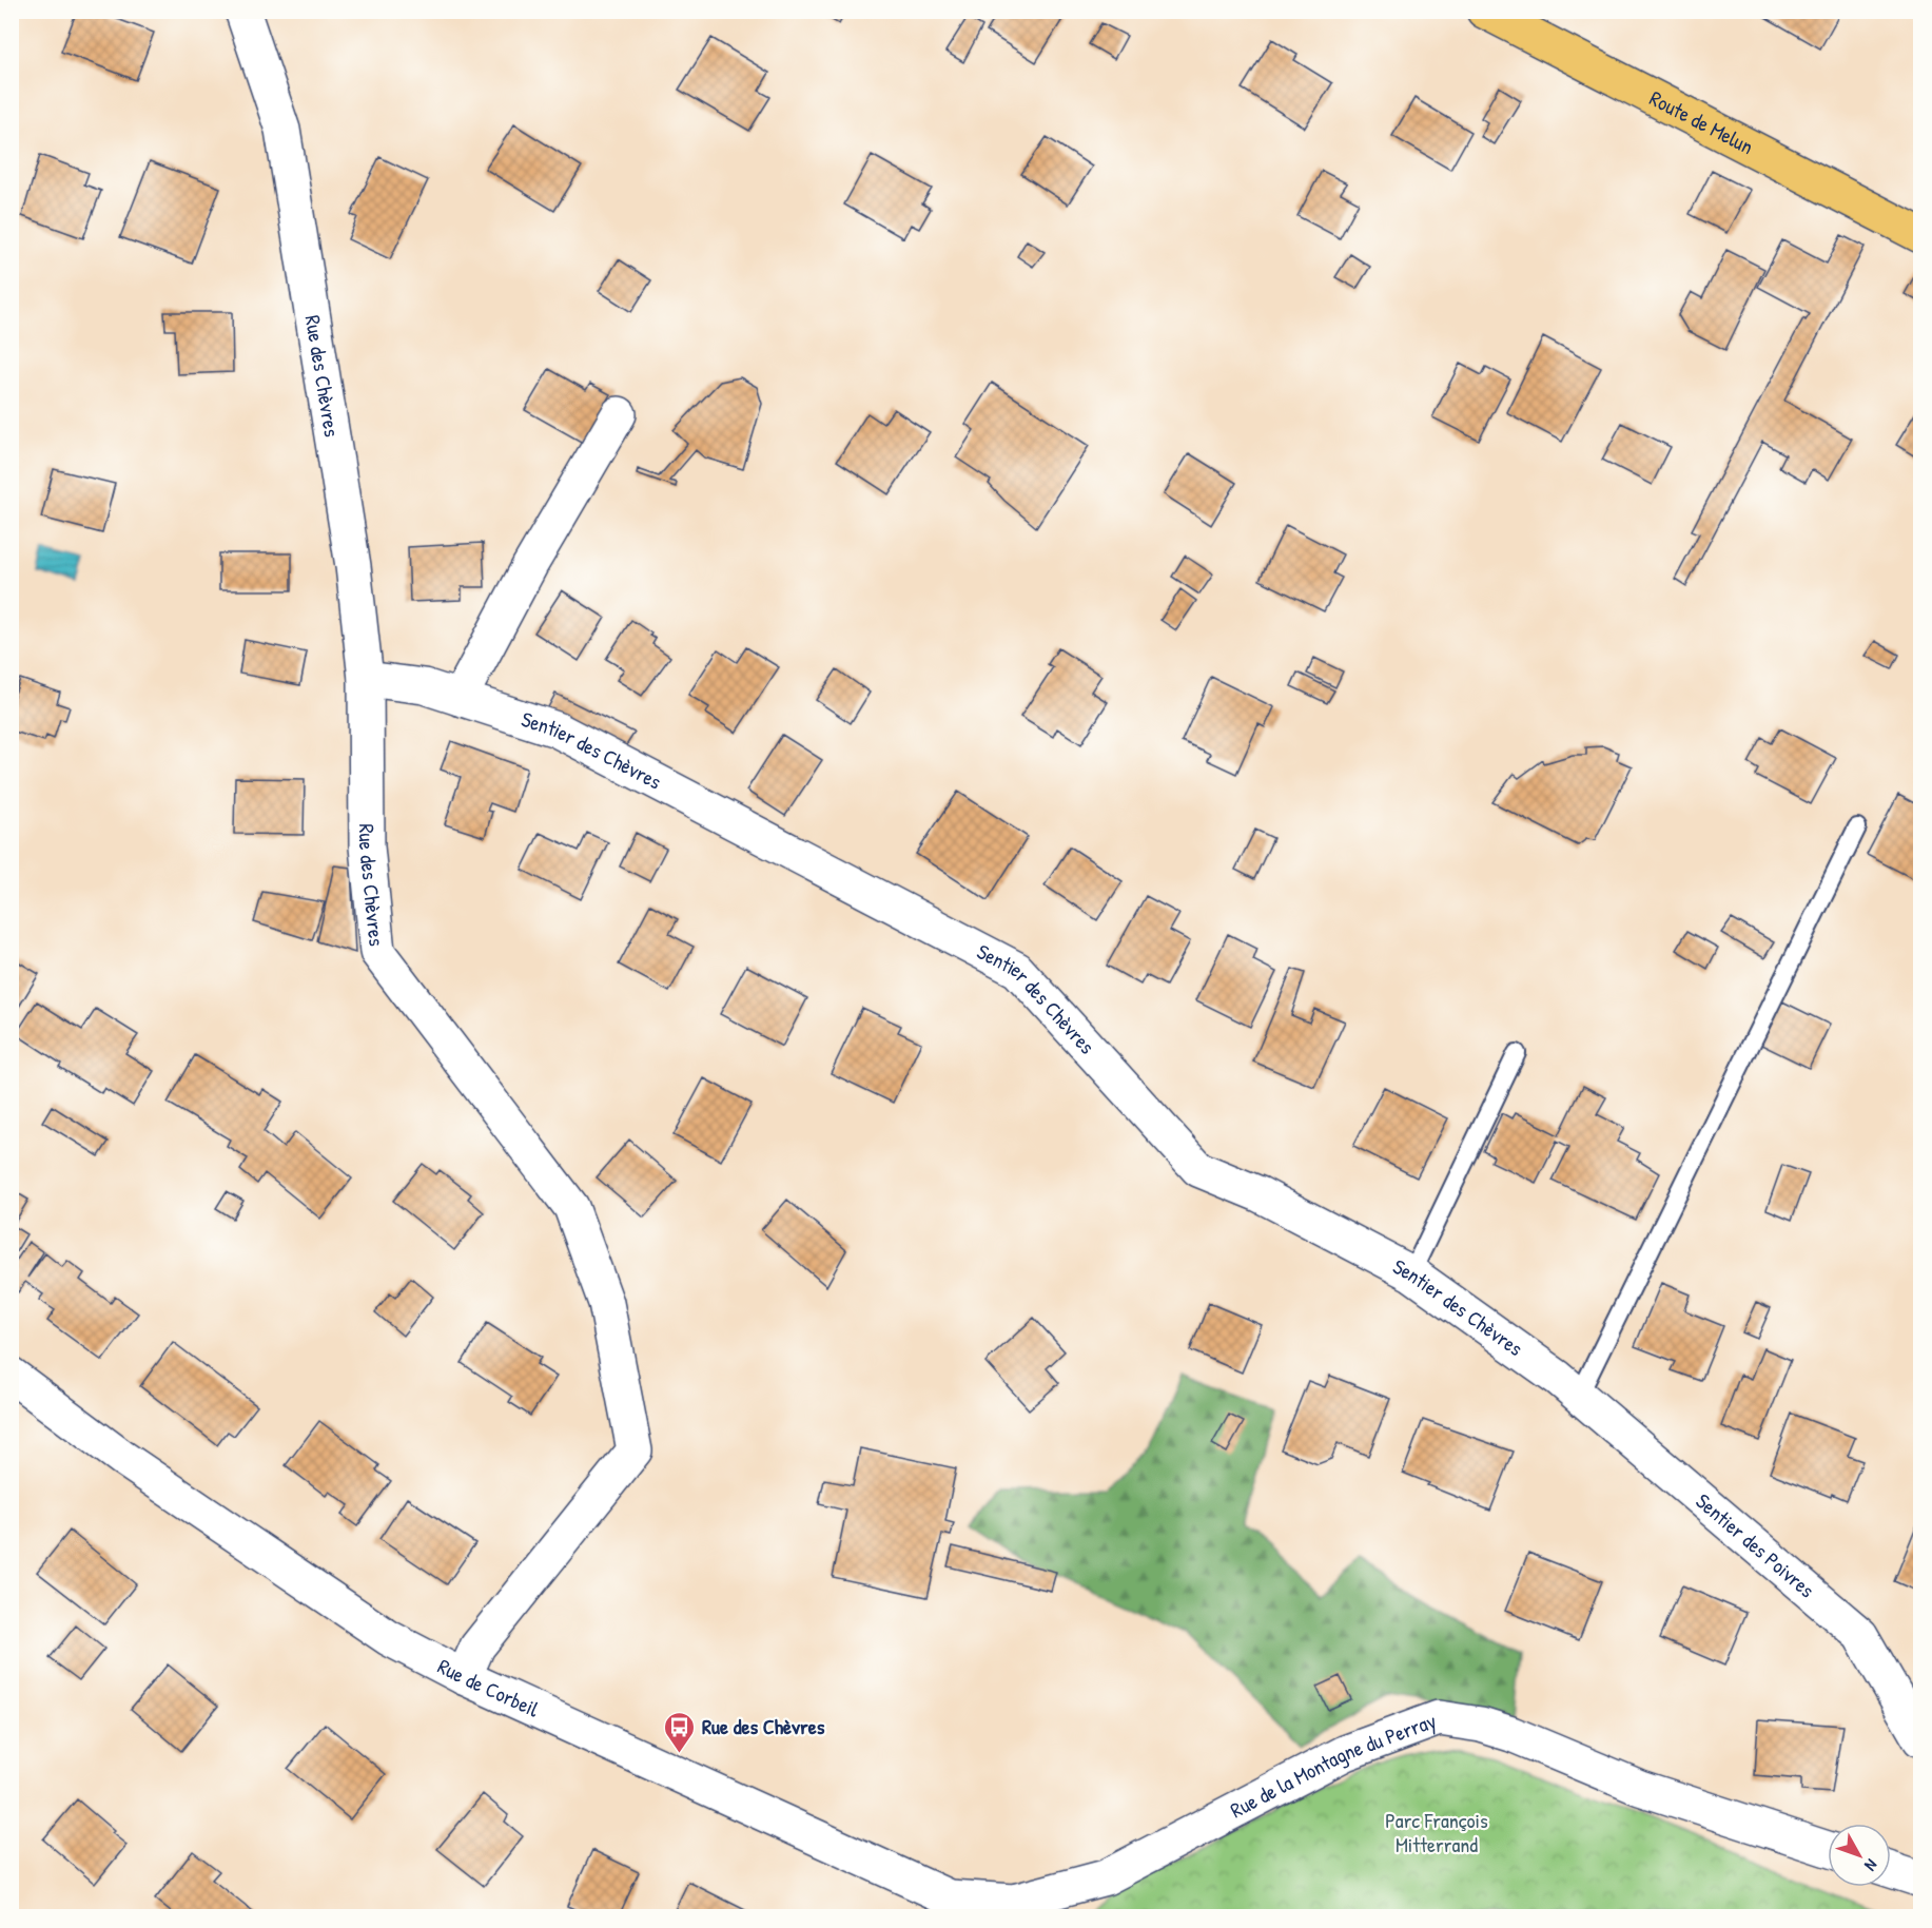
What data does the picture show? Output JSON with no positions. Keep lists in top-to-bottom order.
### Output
{
  "streets": {
    "main road": ["Route de Melun"],
    "street": [
      "Rue des Chèvres",
      "Sentier des Chèvres",
      "Sentier des Poivres",
      "Rue de Corbeil",
      "Rue de la Montagne du Perray"
    ]
  },
  "crossings": [
    ["Rue des Chèvres", "Sentier des Chèvres"],
    ["Rue des Chèvres", "Rue de Corbeil"],
    ["Sentier des Chèvres", "Sentier des Poivres"],
    ["Rue de Corbeil", "Rue de la Montagne du Perray"]
  ],
  "parks": ["Parc François Mitterrand"],
  "places": {
    "bus stop": ["Rue des Chèvres"]
  },
  "north": "bottom right"
}
